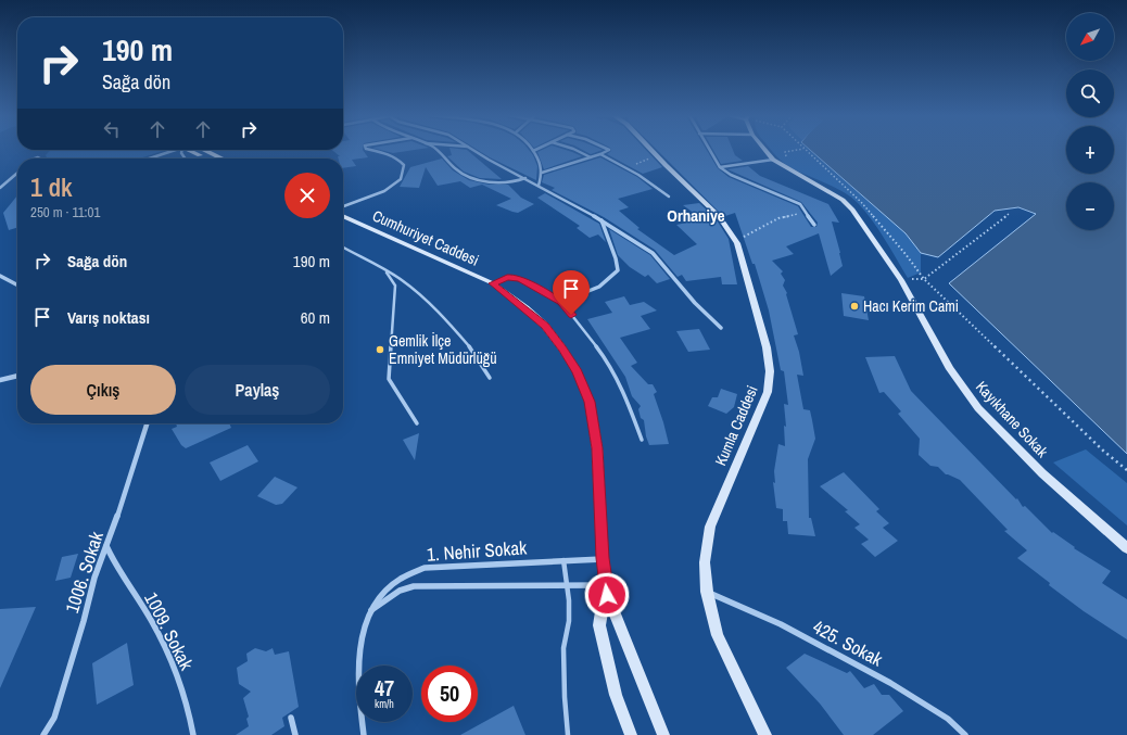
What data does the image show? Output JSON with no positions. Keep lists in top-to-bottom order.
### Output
{
  "streets": {
    "street": [
      "Cumhuriyet Caddesi",
      "Kayıkhane Sokak",
      "Kumla Caddesi",
      "1. Nehir Sokak",
      "1006. Sokak",
      "1009. Sokak",
      "425. Sokak"
    ]
  },
  "crossings": [
    ["Cumhuriyet Caddesi", "1. Nehir Sokak"],
    ["Kumla Caddesi", "425. Sokak"],
    ["1006. Sokak", "1009. Sokak"]
  ],
  "districts": ["Orhaniye"],
  "places": ["Hacı Kerim Cami", "Gemlik İlçe Emniyet Müdürlüğü"],
  "north": "bottom left",
  "page": {
    "map_buttons": ["+", "−"],
    "turn": ["190 m", "Sağa dön"],
    "heading": ["1 dk", "250 m · 11:01"],
    "list": [
      {
        "name": "Sağa dön",
        "value": "190 m"
      },
      {
        "name": "Varış noktası",
        "value": "60 m"
      }
    ],
    "buttons": ["Çıkış", "Paylaş"],
    "speed": "47 km/h",
    "limit": "50"
  }
}
